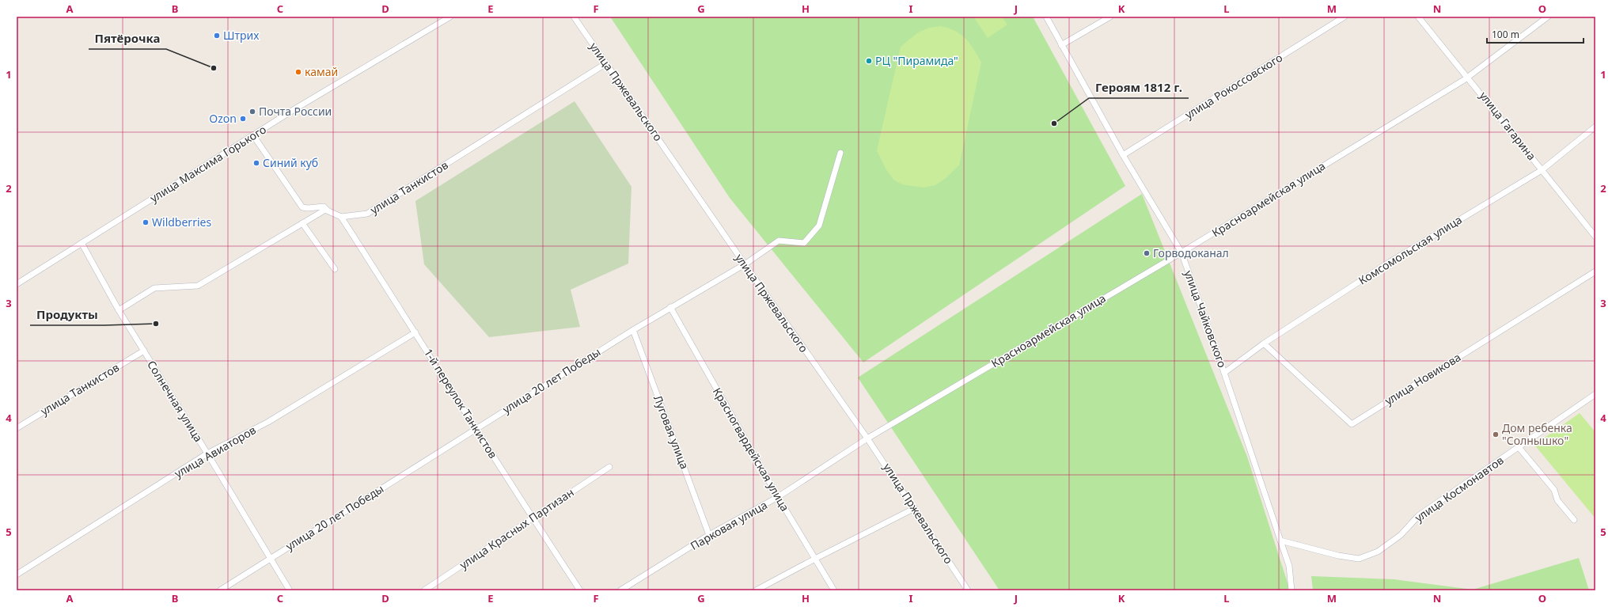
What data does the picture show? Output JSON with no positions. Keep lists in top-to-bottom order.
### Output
{
  "streets": {
    "street": [
      "улица Рокоссовского",
      "улица Пржевальского",
      "улица Гагарина",
      "улица Максима Горького",
      "улица Танкистов",
      "Красноармейская улица",
      "Комсомольская улица",
      "улица Чайковского",
      "улица Новикова",
      "улица 20 лет Победы",
      "Солнечная улица",
      "1-й переулок Танкистов",
      "Луговая улица",
      "Красногвардейская улица",
      "улица Авиаторов",
      "улица Космонавтов",
      "Парковая улица",
      "улица Красных Партизан"
    ]
  },
  "crossings": [
    ["улица Рокоссовского", "улица Чайковского"],
    ["улица Пржевальского", "улица Танкистов"],
    ["улица Пржевальского", "Красноармейская улица"],
    ["улица Пржевальского", "улица 20 лет Победы"],
    ["улица Пржевальского", "Парковая улица"],
    ["улица Гагарина", "Красноармейская улица"],
    ["улица Гагарина", "Комсомольская улица"],
    ["улица Максима Горького", "Солнечная улица"],
    ["улица Танкистов", "Солнечная улица"],
    ["улица Танкистов", "1-й переулок Танкистов"],
    ["Красноармейская улица", "улица Чайковского"],
    ["Красноармейская улица", "Парковая улица"],
    ["Комсомольская улица", "улица Чайковского"],
    ["Комсомольская улица", "улица Новикова"],
    ["улица Чайковского", "улица Космонавтов"],
    ["улица 20 лет Победы", "Солнечная улица"],
    ["улица 20 лет Победы", "1-й переулок Танкистов"],
    ["улица 20 лет Победы", "Луговая улица"],
    ["улица 20 лет Победы", "Красногвардейская улица"],
    ["Солнечная улица", "улица Авиаторов"],
    ["1-й переулок Танкистов", "улица Авиаторов"],
    ["1-й переулок Танкистов", "улица Красных Партизан"],
    ["Луговая улица", "Парковая улица"],
    ["Красногвардейская улица", "Парковая улица"]
  ],
  "places": [
    "Штрих",
    "РЦ \"Пирамида\"",
    "Пятёрочка",
    "камай",
    "Почта России",
    "Ozon",
    "Героям 1812 г.",
    "Синий куб",
    "Wildberries",
    "Горводоканал",
    "Продукты",
    "Дом ребенка \"Солнышко\""
  ],
  "scale_bar": "100 m",
  "grid": {
    "columns": [
      "A",
      "B",
      "C",
      "D",
      "E",
      "F",
      "G",
      "H",
      "I",
      "J",
      "K",
      "L",
      "M",
      "N",
      "O"
    ],
    "rows": [
      "1",
      "2",
      "3",
      "4",
      "5"
    ]
  }
}
